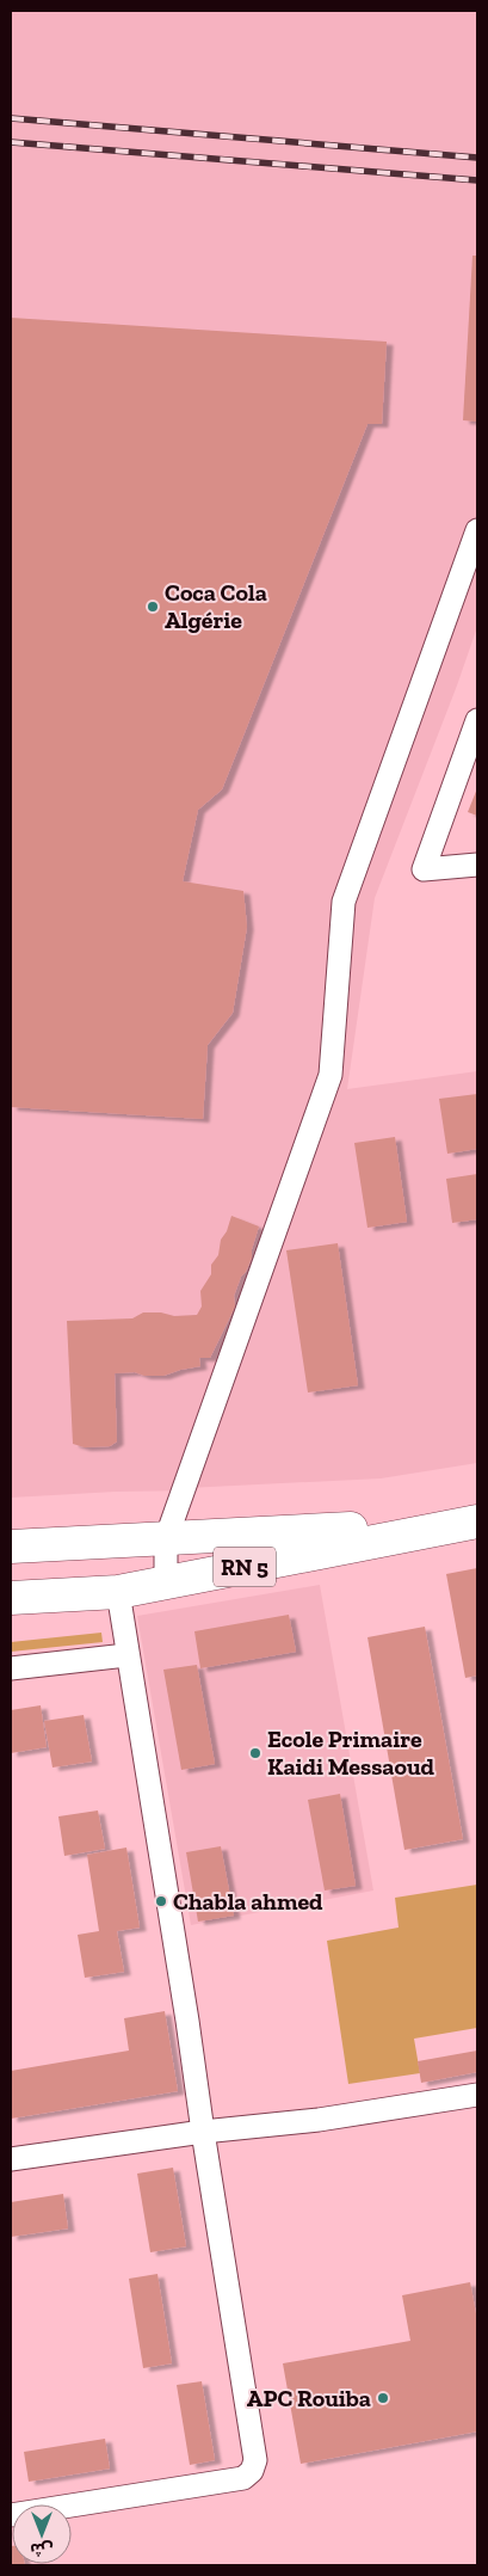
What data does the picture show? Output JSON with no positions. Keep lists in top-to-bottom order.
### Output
{
  "streets": {
    "highway": ["RN 5"]
  },
  "places": [
    "Coca Cola Algérie",
    "Ecole Primaire Kaidi Messaoud",
    "Chabla ahmed",
    "APC Rouiba"
  ],
  "north": "bottom"
}
